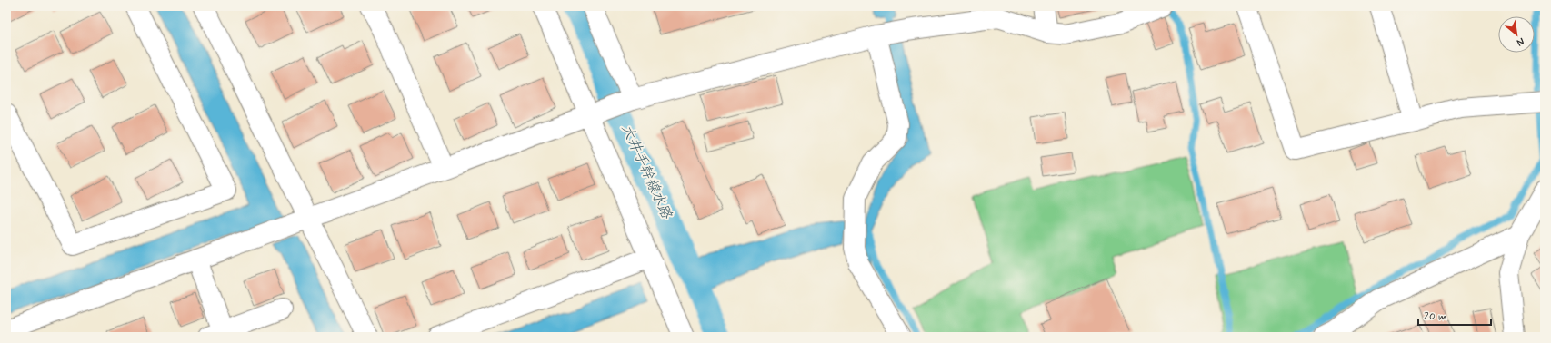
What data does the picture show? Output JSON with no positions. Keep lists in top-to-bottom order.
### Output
{
  "water": ["大井手幹線水路"],
  "scale_bar": "20 m",
  "north": "bottom right"
}
